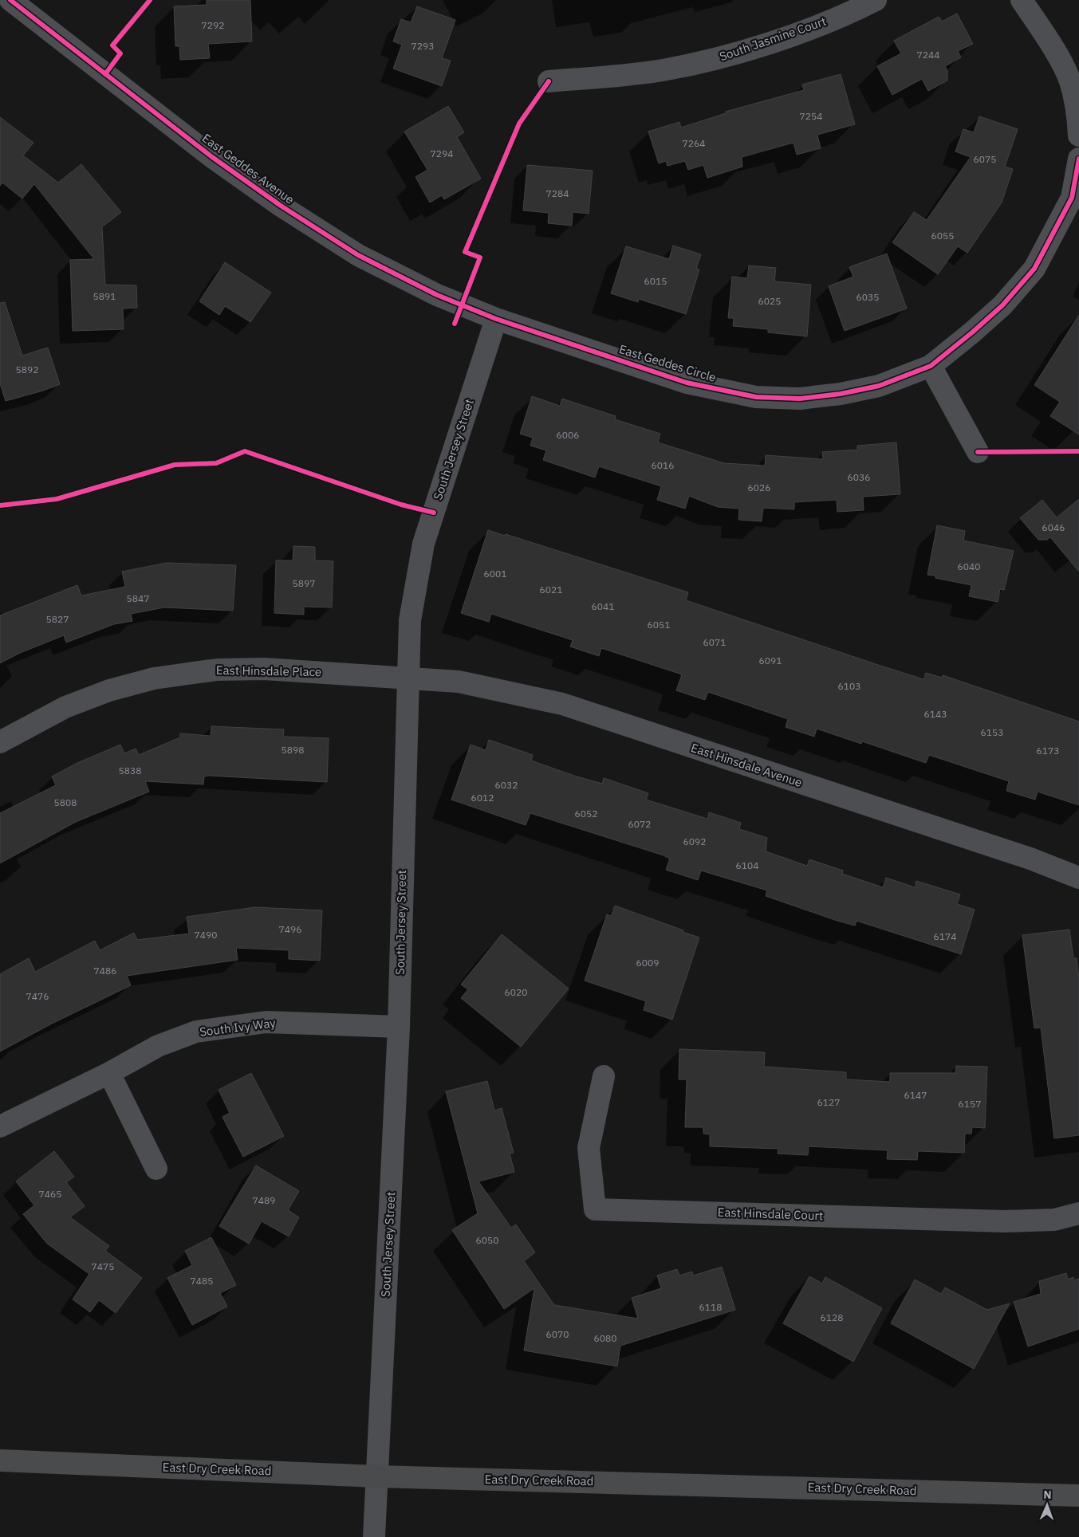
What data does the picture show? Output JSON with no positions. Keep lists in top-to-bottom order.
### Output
{
  "streets": {
    "main road": ["East Dry Creek Road"],
    "street": [
      "South Jasmine Court",
      "East Geddes Avenue",
      "East Geddes Circle",
      "South Jersey Street",
      "East Hinsdale Place",
      "East Hinsdale Avenue",
      "South Ivy Way",
      "East Hinsdale Court"
    ]
  },
  "crossings": [
    ["East Geddes Avenue", "East Geddes Circle"],
    ["East Geddes Avenue", "South Jersey Street"],
    ["East Geddes Circle", "South Jersey Street"],
    ["South Jersey Street", "East Hinsdale Place"],
    ["South Jersey Street", "East Hinsdale Avenue"],
    ["South Jersey Street", "South Ivy Way"],
    ["South Jersey Street", "East Dry Creek Road"],
    ["East Hinsdale Place", "East Hinsdale Avenue"]
  ],
  "house_numbers": [
    "7292",
    "7293",
    "7244",
    "7254",
    "7264",
    "7294",
    "6075",
    "7284",
    "6055",
    "6015",
    "5891",
    "6035",
    "6025",
    "5892",
    "6006",
    "6016",
    "6036",
    "6026",
    "6046",
    "6040",
    "6001",
    "5897",
    "6021",
    "5847",
    "6041",
    "5827",
    "6051",
    "6071",
    "6091",
    "6103",
    "6143",
    "6153",
    "5898",
    "6173",
    "5838",
    "6032",
    "6012",
    "5808",
    "6052",
    "6072",
    "6092",
    "6104",
    "7496",
    "7490",
    "6174",
    "6009",
    "7486",
    "6020",
    "7476",
    "6147",
    "6127",
    "6157",
    "7465",
    "7489",
    "6050",
    "7475",
    "7485",
    "6118",
    "6128",
    "6070",
    "6080"
  ],
  "north": "top"
}
